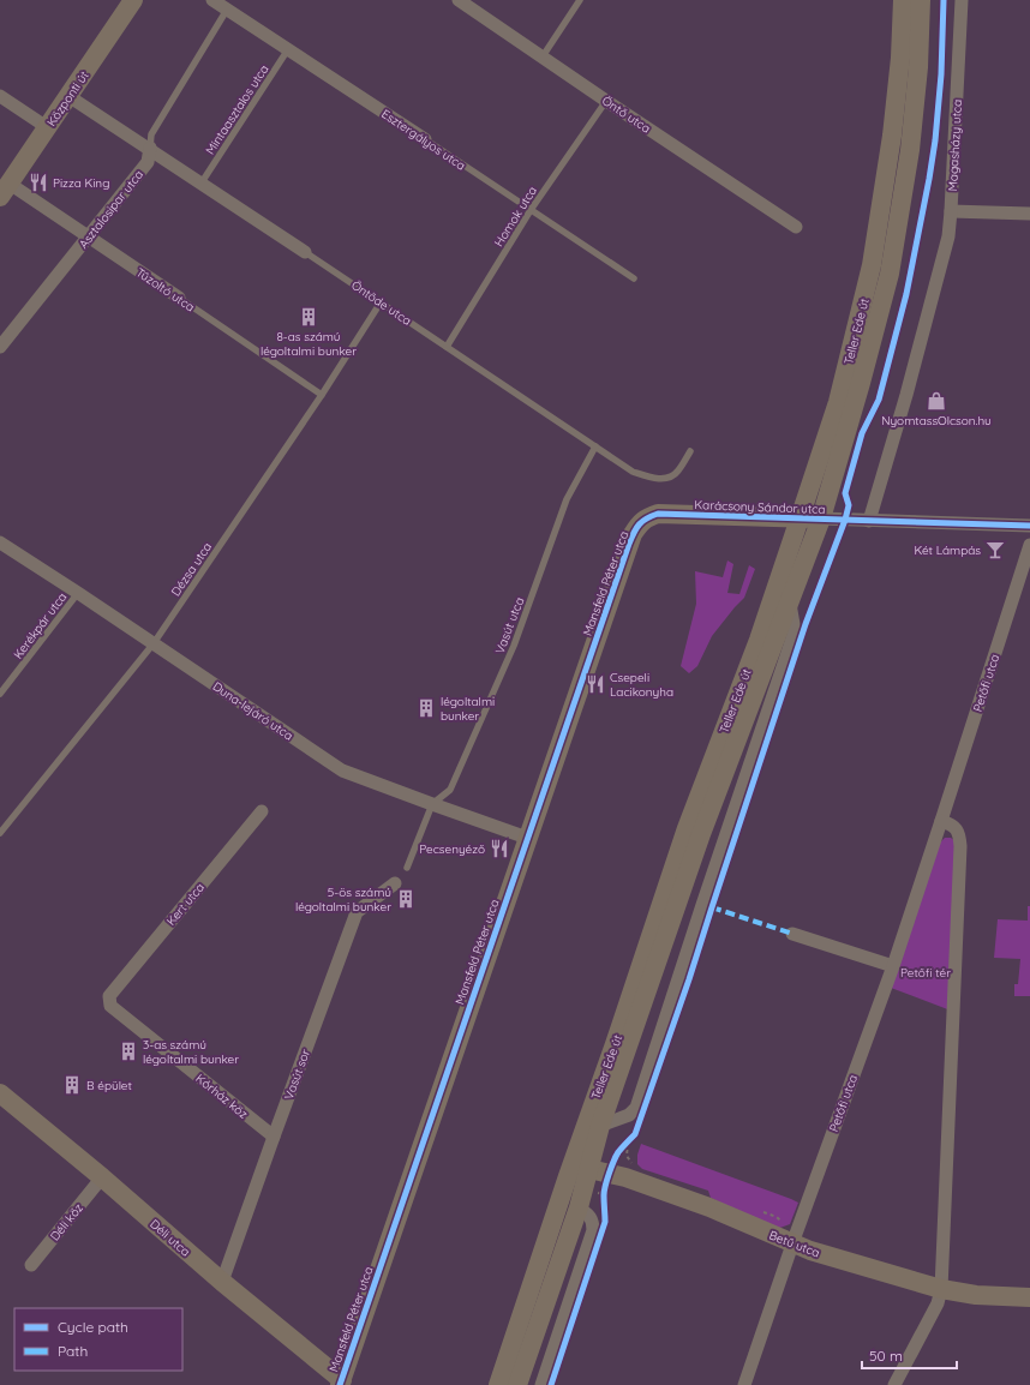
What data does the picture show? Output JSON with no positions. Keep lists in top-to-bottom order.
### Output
{
  "streets": {
    "main road": [
      "Központi út",
      "Teller Ede út",
      "Karácsony Sándor utca",
      "Mansfeld Péter utca",
      "Déli utca",
      "Betű utca"
    ],
    "street": [
      "Öntő utca",
      "Esztergályos utca",
      "Magasházy utca",
      "Asztalosipar utca",
      "Tűzoltó utca",
      "Öntöde utca",
      "Petőfi utca",
      "Duna-lejáró utca",
      "Kert utca",
      "Vasút sor",
      "Kórház köz",
      "Déli köz"
    ],
    "lane": [
      "Mintaasztalos utca",
      "Homok utca",
      "Dézsa utca",
      "Kerékpár utca",
      "Vasút utca"
    ]
  },
  "crossings": [
    ["Központi út", "Tűzoltó utca"],
    ["Központi út", "Öntöde utca"],
    ["Mintaasztalos utca", "Esztergályos utca"],
    ["Mintaasztalos utca", "Öntöde utca"],
    ["Öntő utca", "Homok utca"],
    ["Esztergályos utca", "Asztalosipar utca"],
    ["Esztergályos utca", "Homok utca"],
    ["Magasházy utca", "Karácsony Sándor utca"],
    ["Asztalosipar utca", "Tűzoltó utca"],
    ["Asztalosipar utca", "Öntöde utca"],
    ["Homok utca", "Öntöde utca"],
    ["Tűzoltó utca", "Dézsa utca"],
    ["Öntöde utca", "Dézsa utca"],
    ["Öntöde utca", "Vasút utca"],
    ["Teller Ede út", "Karácsony Sándor utca"],
    ["Teller Ede út", "Betű utca"],
    ["Karácsony Sándor utca", "Mansfeld Péter utca"],
    ["Dézsa utca", "Duna-lejáró utca"],
    ["Mansfeld Péter utca", "Duna-lejáró utca"],
    ["Mansfeld Péter utca", "Déli utca"],
    ["Kerékpár utca", "Duna-lejáró utca"],
    ["Vasút utca", "Duna-lejáró utca"],
    ["Petőfi utca", "Betű utca"],
    ["Kert utca", "Kórház köz"],
    ["Vasút sor", "Kórház köz"],
    ["Vasút sor", "Déli utca"],
    ["Déli köz", "Déli utca"]
  ],
  "parks": ["Petőfi tér"],
  "places": {
    "restaurant": ["Pizza King", "Csepeli Lacikonyha", "Pecsenyéző"],
    "building": [
      "8-as számú légoltalmi bunker",
      "légoltalmi bunker",
      "5-ös számú légoltalmi bunker",
      "3-as számú légoltalmi bunker",
      "B épület"
    ],
    "shop": ["NyomtassOlcson.hu"],
    "bar": ["Két Lámpás"]
  },
  "legend": ["Cycle path", "Path"],
  "scale_bar": "50 m"
}
